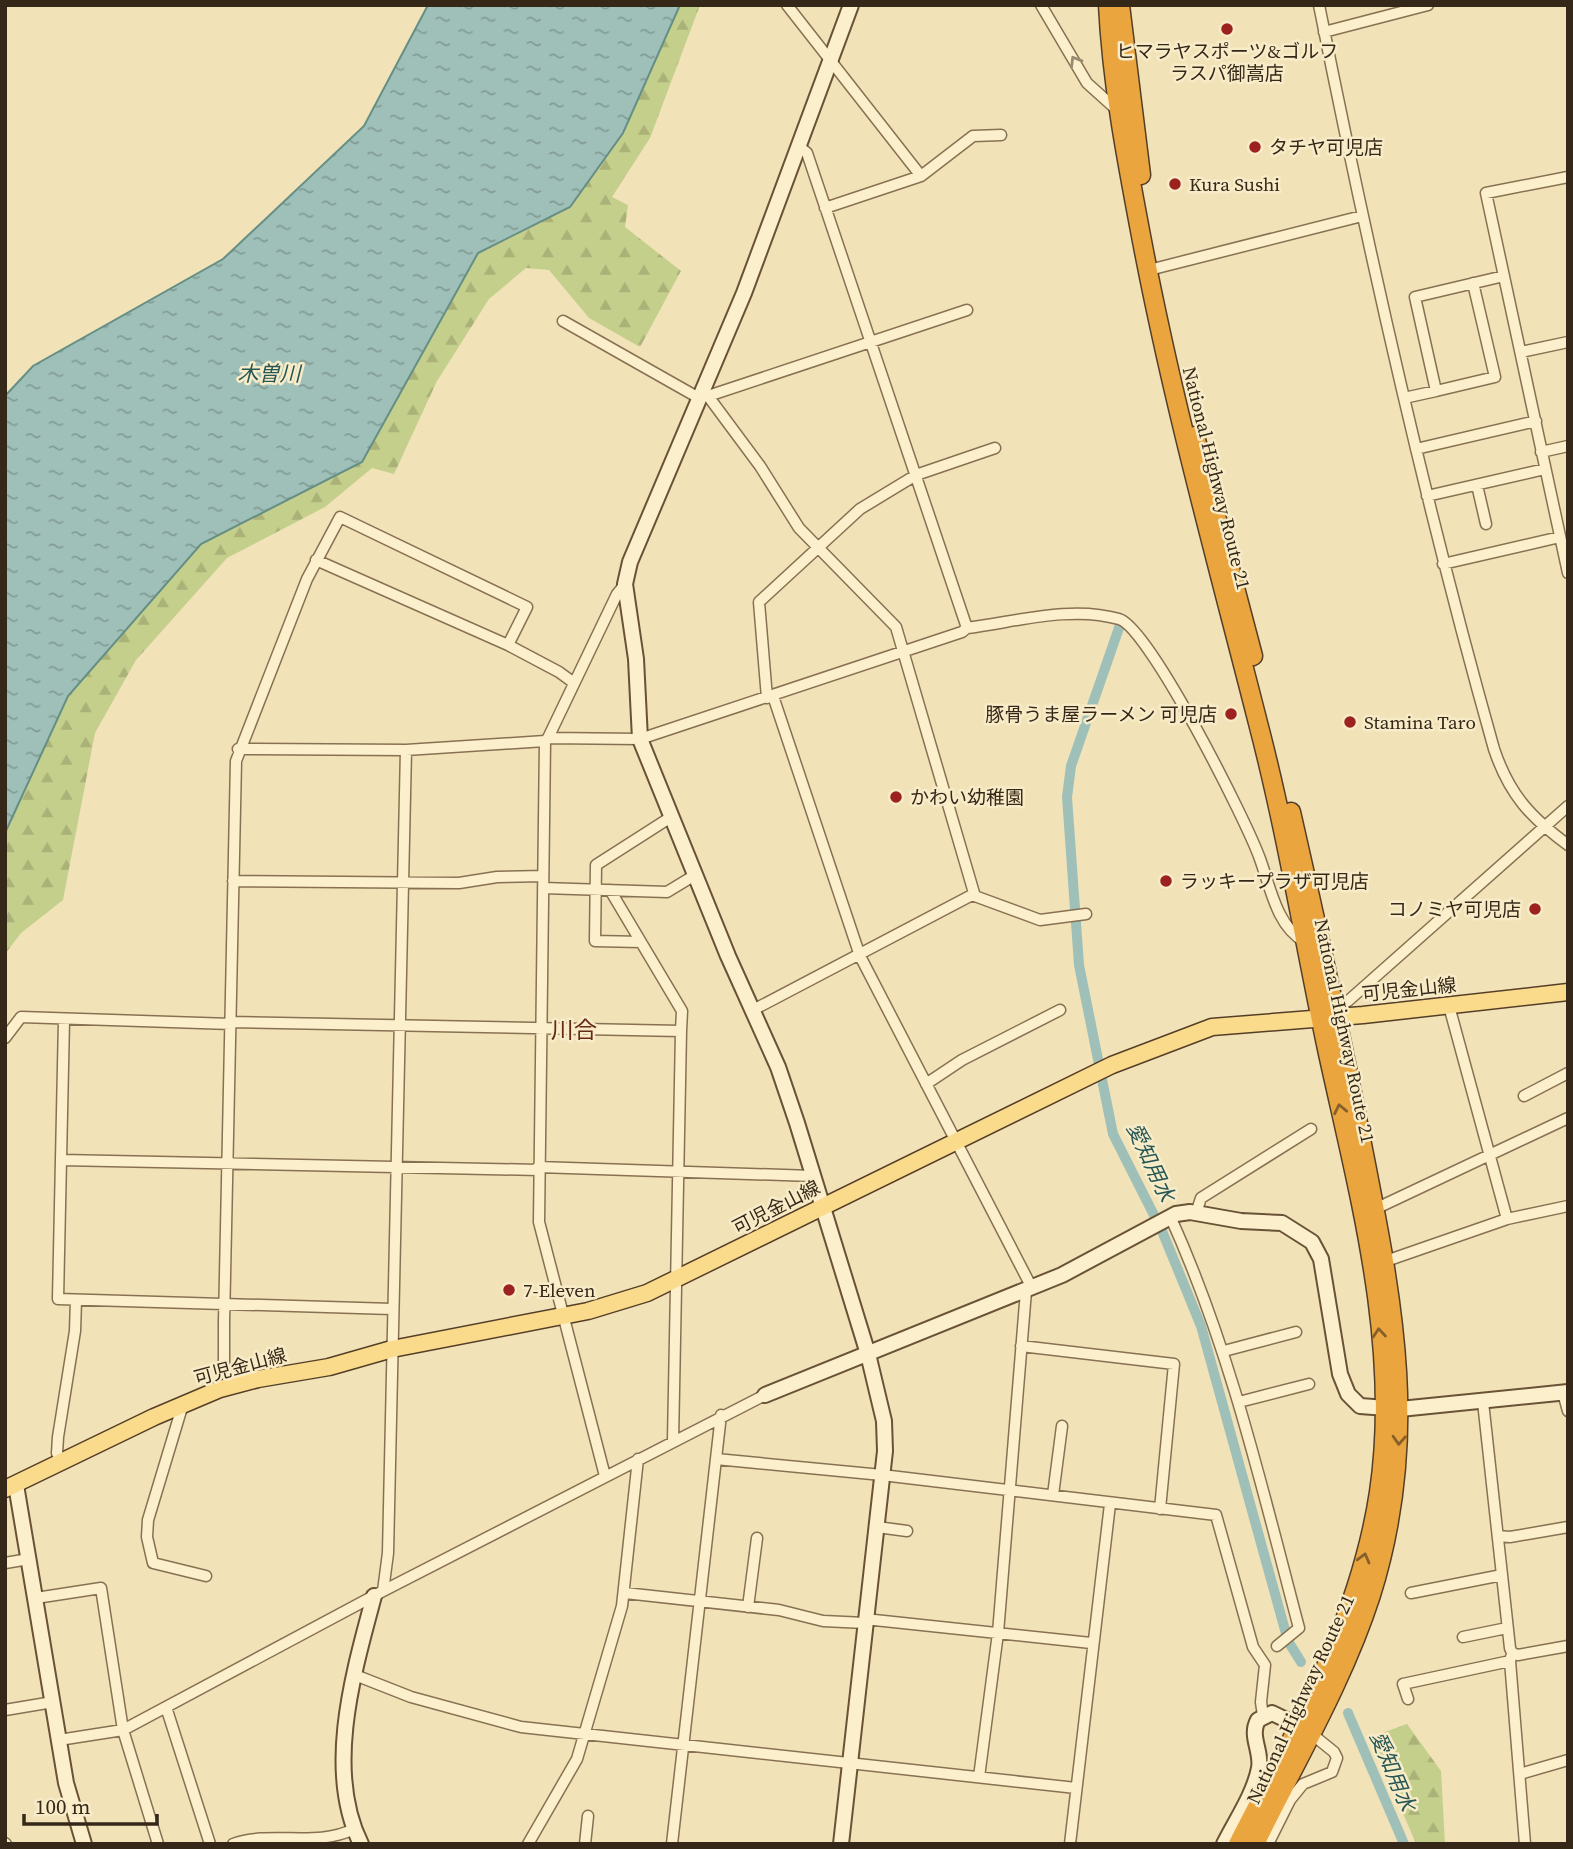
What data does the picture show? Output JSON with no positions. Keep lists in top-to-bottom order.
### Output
{
  "streets": {
    "highway": ["National Highway Route 21"],
    "main road": ["可児金山線"]
  },
  "crossings": [
    ["National Highway Route 21", "可児金山線"]
  ],
  "districts": ["川合"],
  "water": ["木曽川", "愛知用水"],
  "places": [
    "ヒマラヤスポーツ&ゴルフ ラスパ御嵩店",
    "タチヤ可児店",
    "Kura Sushi",
    "豚骨うま屋ラーメン 可児店",
    "Stamina Taro",
    "かわい幼稚園",
    "ラッキープラザ可児店",
    "コノミヤ可児店",
    "7-Eleven"
  ],
  "scale_bar": "100 m"
}
